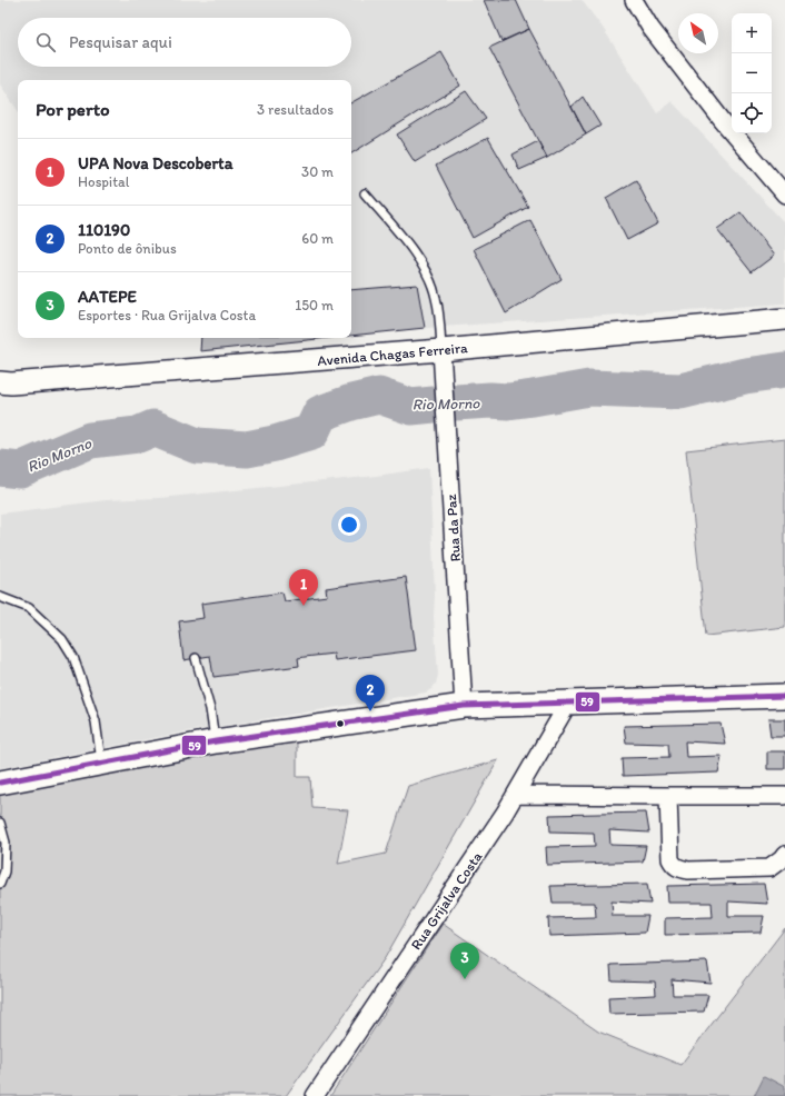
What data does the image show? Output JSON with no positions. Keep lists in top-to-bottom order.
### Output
{
  "streets": {
    "street": ["Avenida Chagas Ferreira", "Rua da Paz", "Rua Grijalva Costa"]
  },
  "crossings": [
    ["Avenida Chagas Ferreira", "Rua da Paz"]
  ],
  "water": ["Rio Morno"],
  "lines": ["transit line 59"],
  "north": "top left",
  "page": {
    "map_buttons": ["+", "−"],
    "search": "Pesquisar aqui",
    "heading": ["Por perto", "3 resultados"],
    "list": [
      {
        "mark": "1",
        "name": "UPA Nova Descoberta",
        "note": "Hospital",
        "value": "30 m"
      },
      {
        "mark": "2",
        "name": "110190",
        "note": "Ponto de ônibus",
        "value": "60 m"
      },
      {
        "mark": "3",
        "name": "AATEPE",
        "note": "Esportes · Rua Grijalva Costa",
        "value": "150 m"
      }
    ],
    "pins": ["1", "2", "3"]
  }
}
